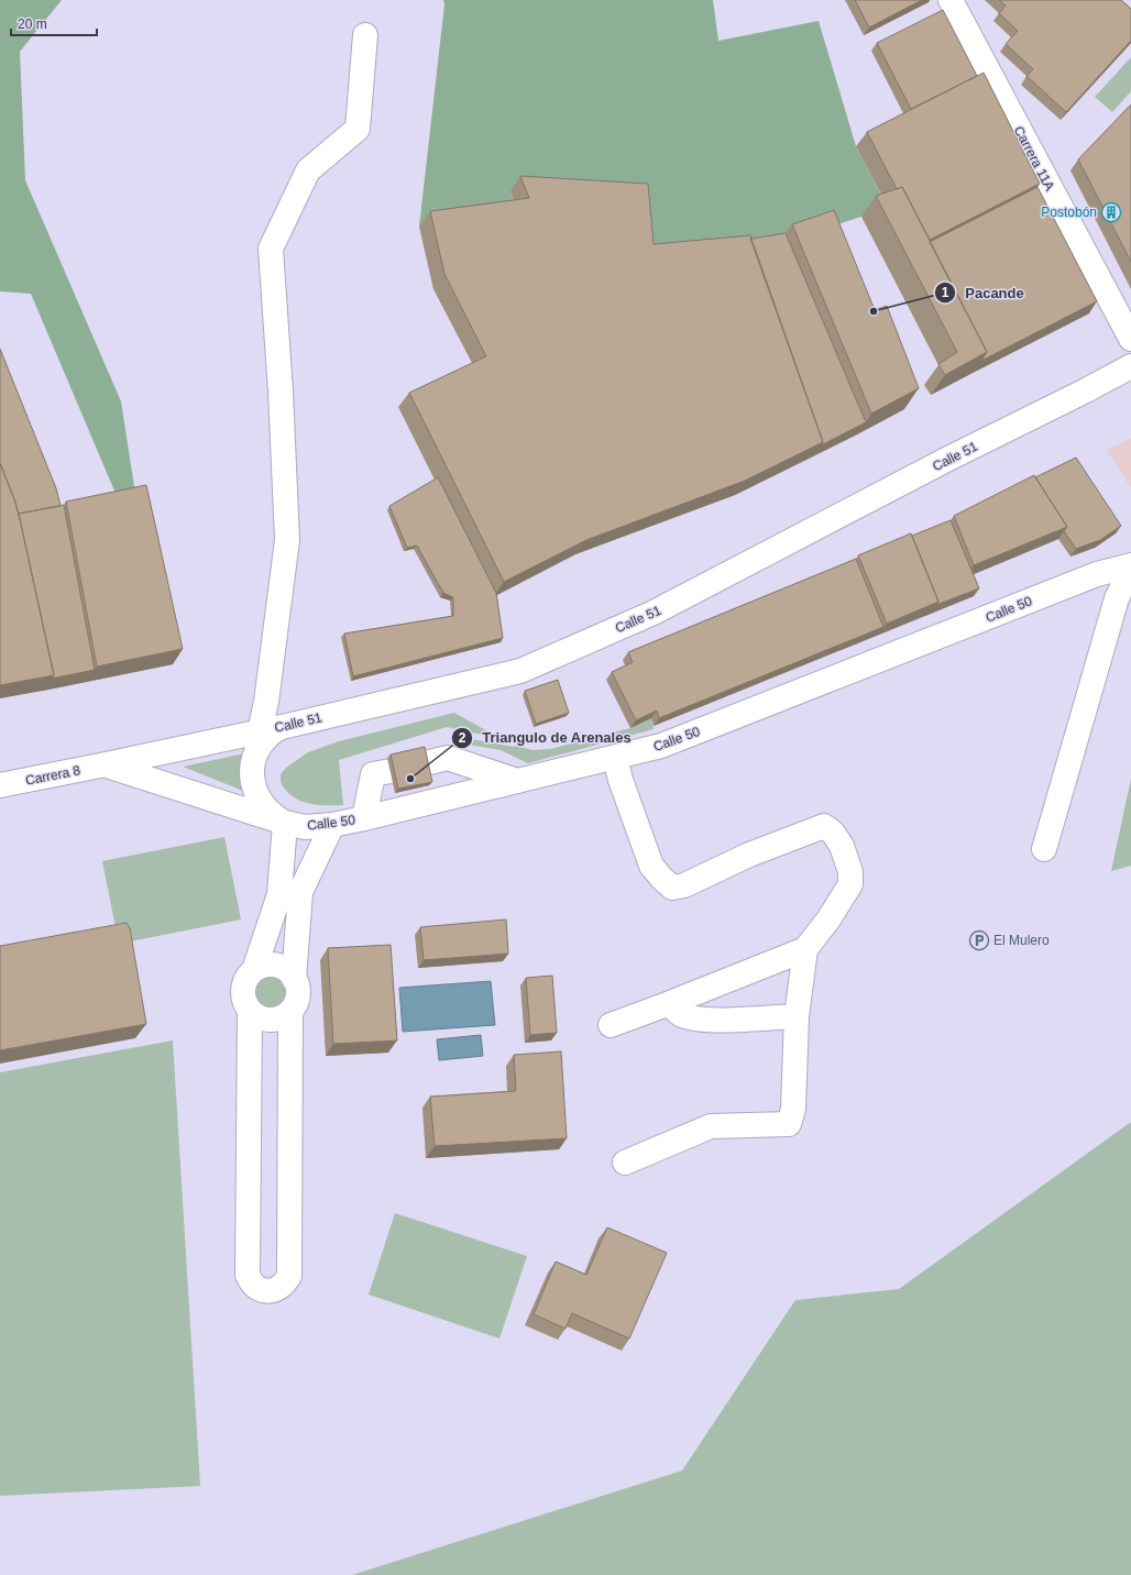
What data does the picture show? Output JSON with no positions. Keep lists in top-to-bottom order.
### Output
{
  "streets": {
    "main road": [
      "Carrera 11A",
      "Calle 51",
      "Calle 50",
      "Carrera 8"
    ]
  },
  "crossings": [
    ["Calle 51", "Calle 50"],
    ["Calle 51", "Carrera 8"],
    ["Calle 50", "Carrera 8"]
  ],
  "places": {
    "building": ["Postobón"],
    "other": ["Pacande", "Triangulo de Arenales"],
    "parking": ["El Mulero"]
  },
  "scale_bar": "20 m"
}
